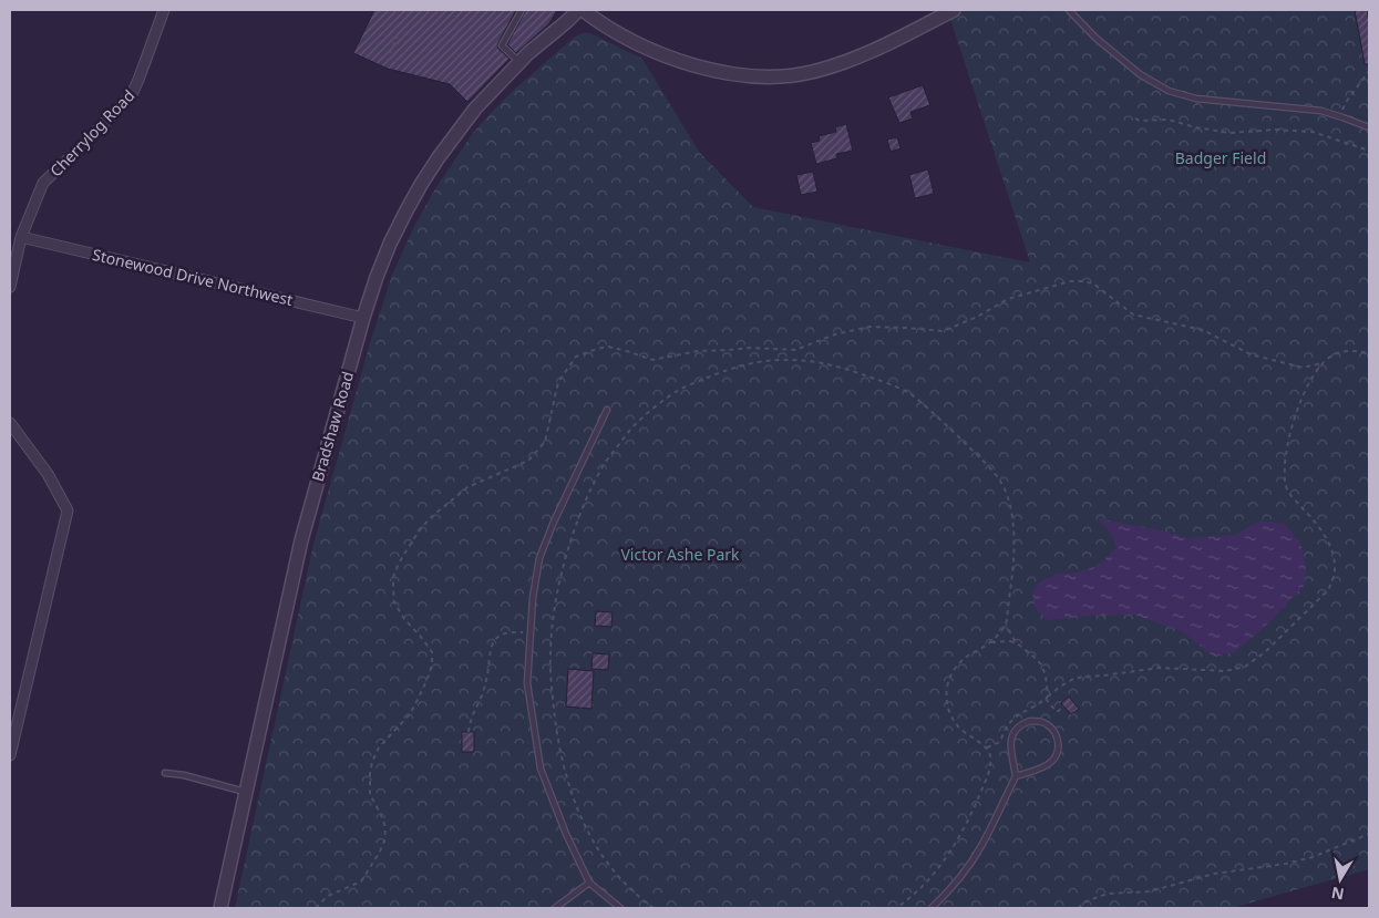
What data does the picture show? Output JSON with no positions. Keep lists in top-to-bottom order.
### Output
{
  "streets": {
    "street": ["Cherrylog Road", "Stonewood Drive Northwest", "Bradshaw Road"]
  },
  "crossings": [
    ["Cherrylog Road", "Stonewood Drive Northwest"],
    ["Stonewood Drive Northwest", "Bradshaw Road"]
  ],
  "parks": ["Badger Field", "Victor Ashe Park"],
  "north": "bottom"
}
